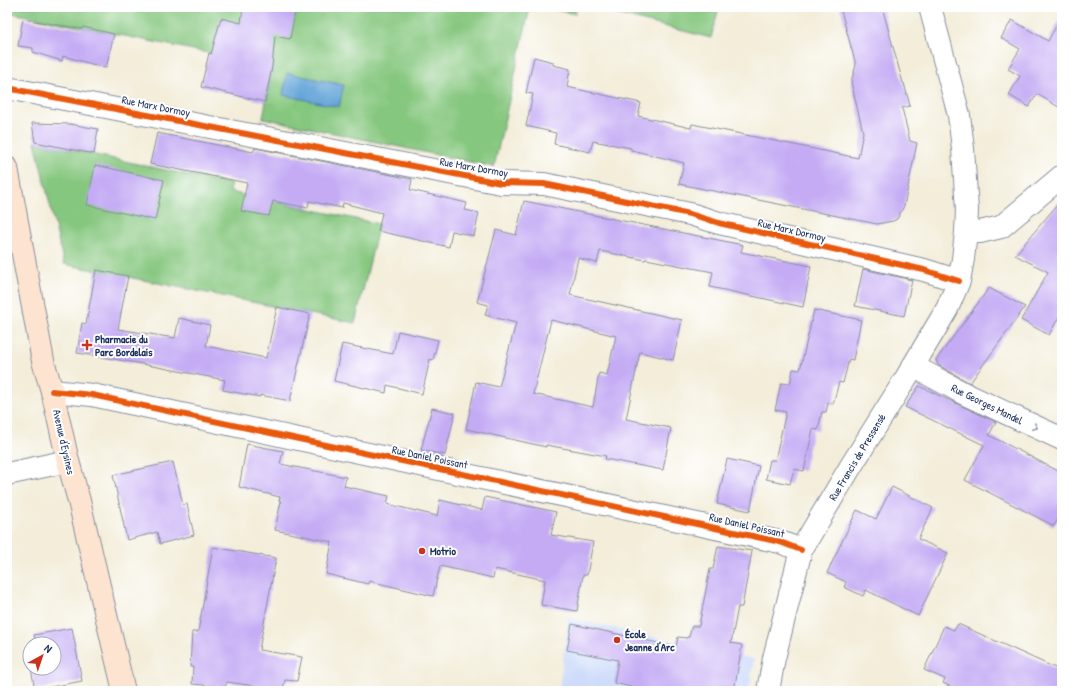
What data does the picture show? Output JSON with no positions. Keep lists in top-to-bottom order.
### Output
{
  "streets": {
    "street": [
      "Rue Marx Dormoy",
      "Rue Georges Mandel",
      "Avenue d'Eysines",
      "Rue Daniel Poissant",
      "Rue Francis de Pressensé"
    ]
  },
  "crossings": [
    ["Rue Marx Dormoy", "Rue Francis de Pressensé"],
    ["Rue Georges Mandel", "Rue Francis de Pressensé"],
    ["Avenue d'Eysines", "Rue Daniel Poissant"],
    ["Rue Daniel Poissant", "Rue Francis de Pressensé"]
  ],
  "one_way": ["Rue Georges Mandel"],
  "places": {
    "health": ["Pharmacie du Parc Bordelais"],
    "other": ["Motrio", "École Jeanne d'Arc"]
  },
  "north": "top right"
}
